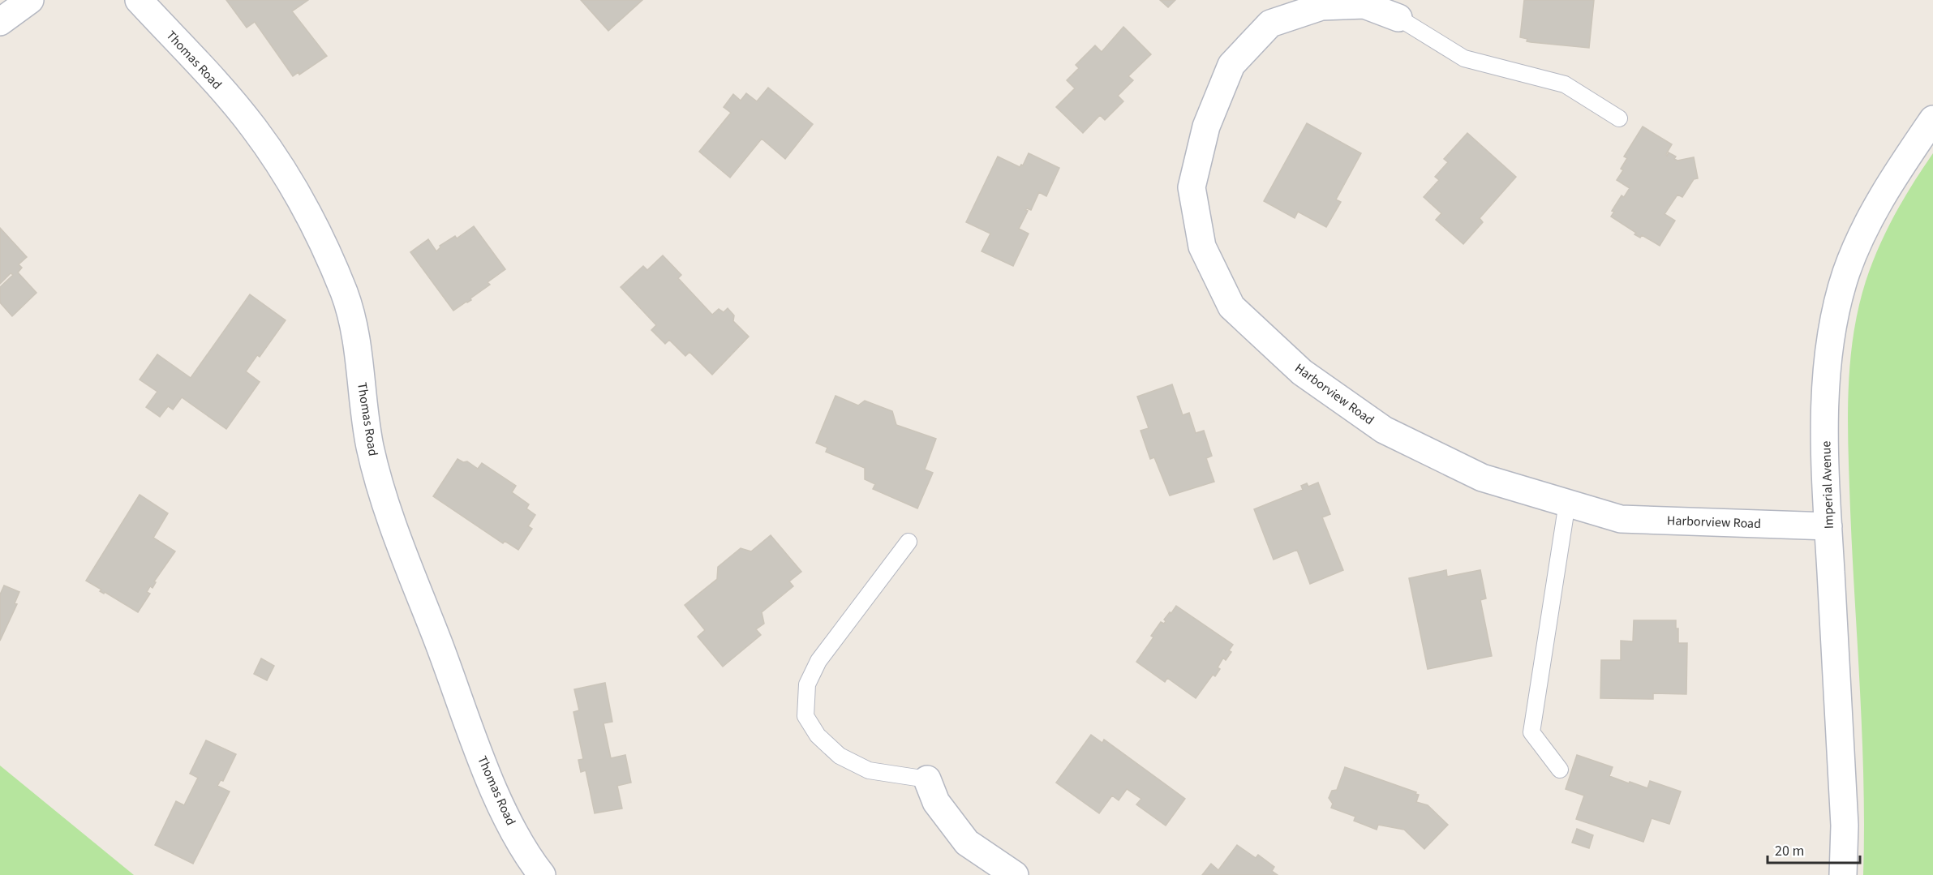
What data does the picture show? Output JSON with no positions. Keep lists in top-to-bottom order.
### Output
{
  "streets": {
    "street": ["Thomas Road", "Harborview Road", "Imperial Avenue"]
  },
  "crossings": [
    ["Harborview Road", "Imperial Avenue"]
  ],
  "scale_bar": "20 m"
}
